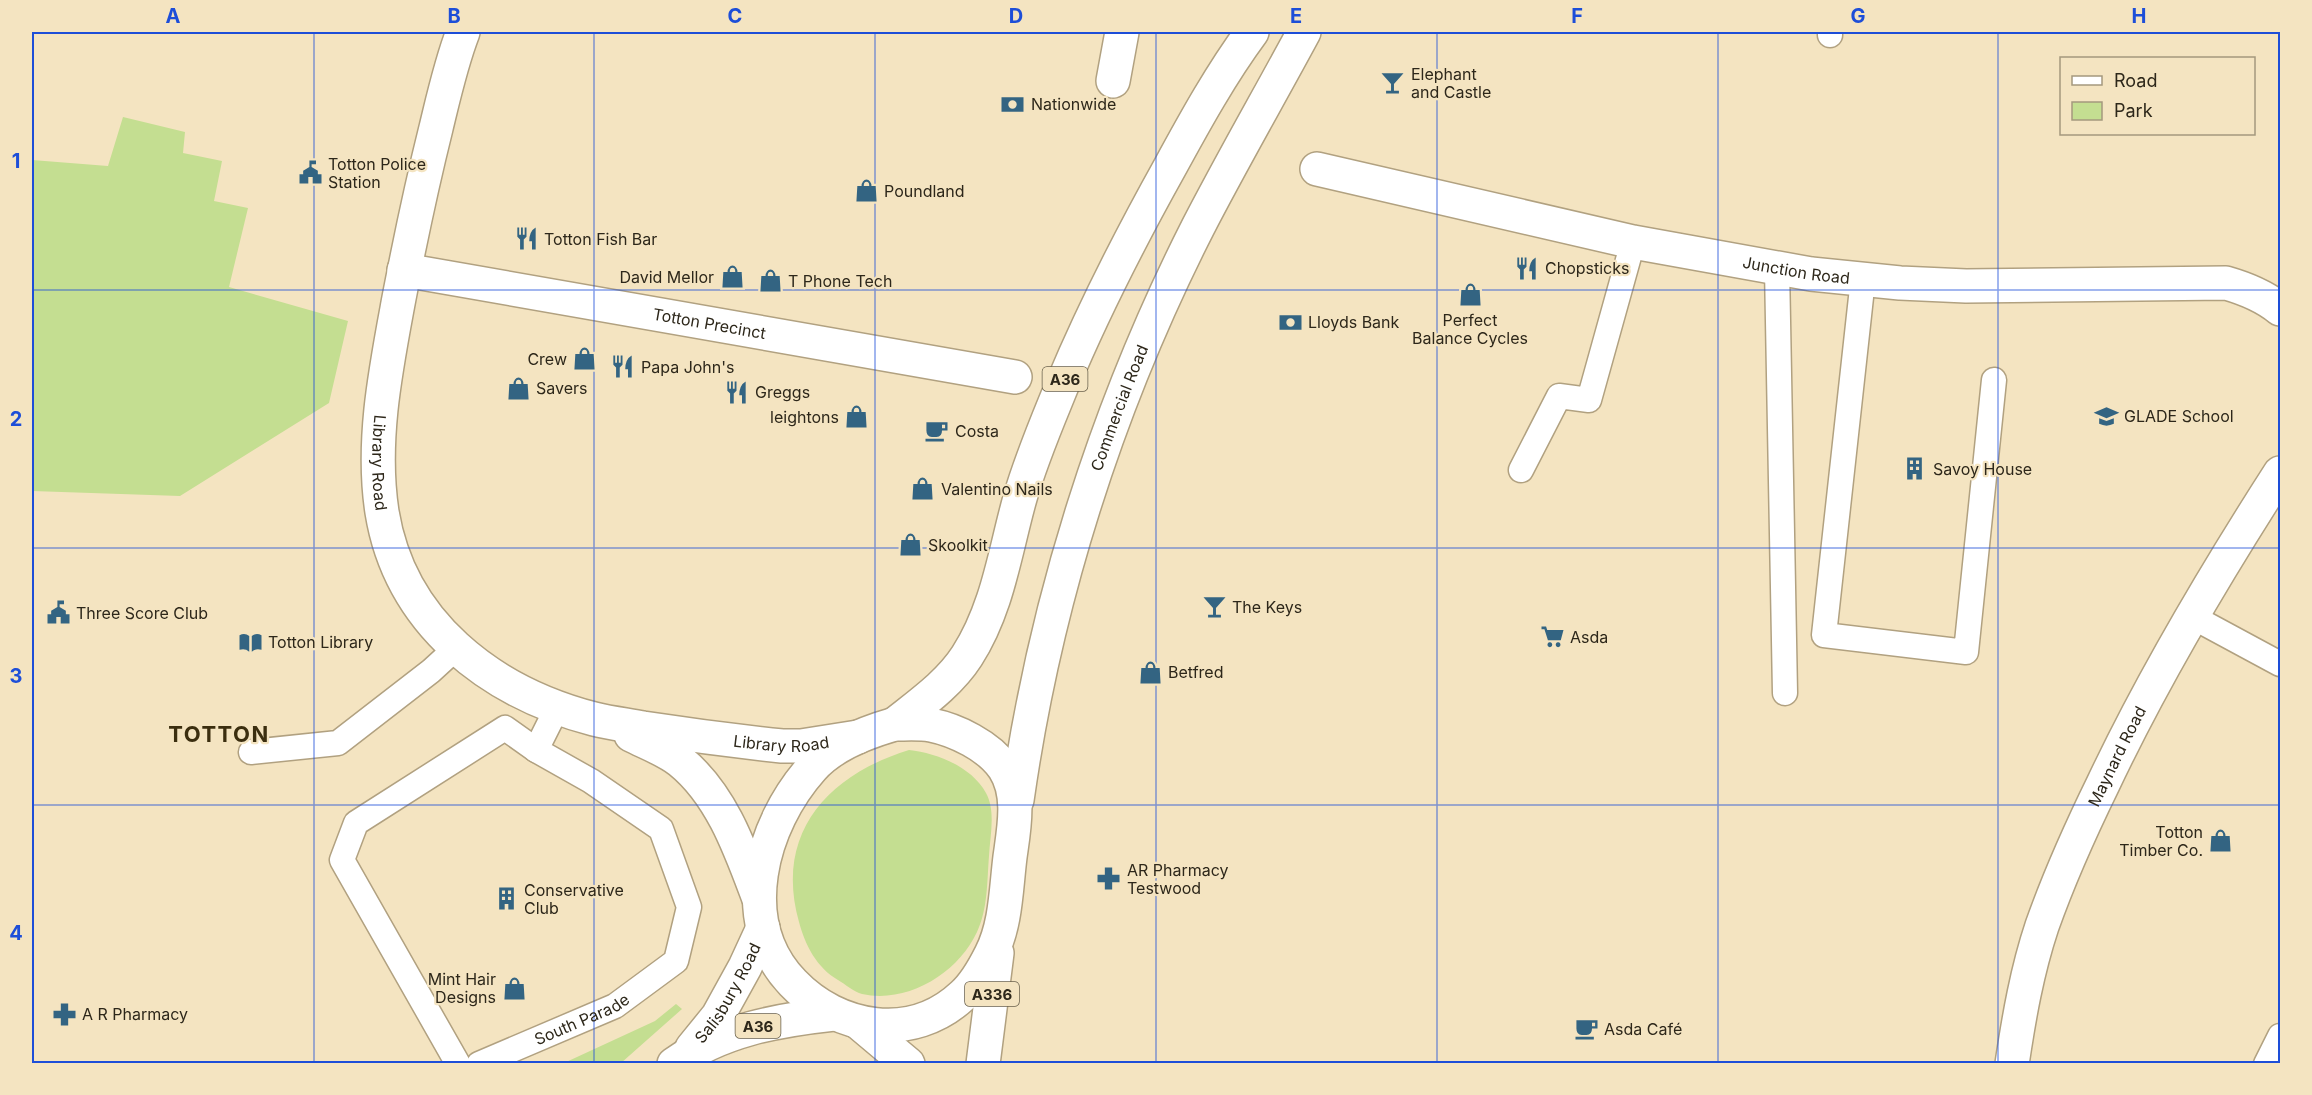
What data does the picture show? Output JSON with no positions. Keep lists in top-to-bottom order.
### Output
{
  "streets": {
    "street": [
      "Junction Road",
      "Totton Precinct",
      "A36",
      "Commercial Road",
      "Library Road",
      "Maynard Road",
      "Salisbury Road",
      "A336"
    ],
    "lane": ["South Parade"]
  },
  "crossings": [
    ["Totton Precinct", "Library Road"],
    ["Library Road", "Salisbury Road"]
  ],
  "districts": ["TOTTON"],
  "places": {
    "bar": ["Elephant and Castle", "The Keys"],
    "bank": ["Nationwide", "Lloyds Bank"],
    "public building": ["Totton Police Station", "Three Score Club"],
    "shop": [
      "Poundland",
      "David Mellor",
      "T Phone Tech",
      "Perfect Balance Cycles",
      "Crew",
      "Savers",
      "leightons",
      "Valentino Nails",
      "Skoolkit",
      "Betfred",
      "Totton Timber Co.",
      "Mint Hair Designs"
    ],
    "restaurant": [
      "Totton Fish Bar",
      "Chopsticks",
      "Papa John's",
      "Greggs"
    ],
    "school or university": ["GLADE School"],
    "cafe": ["Costa", "Asda Café"],
    "building": ["Savoy House", "Conservative Club"],
    "supermarket": ["Asda"],
    "library": ["Totton Library"],
    "pharmacy": ["AR Pharmacy Testwood", "A R Pharmacy"]
  },
  "legend": ["Road", "Park"],
  "grid": {
    "columns": [
      "A",
      "B",
      "C",
      "D",
      "E",
      "F",
      "G",
      "H"
    ],
    "rows": [
      "1",
      "2",
      "3",
      "4"
    ]
  }
}
